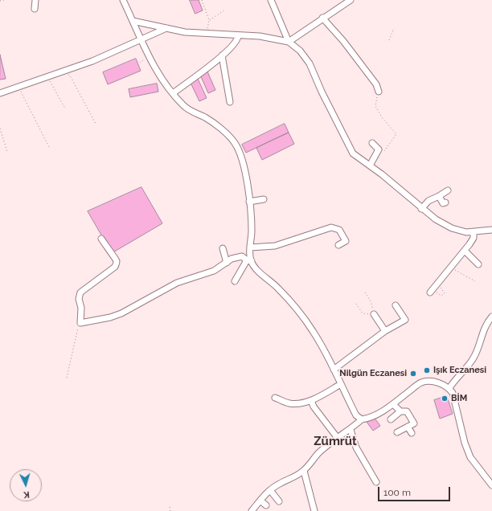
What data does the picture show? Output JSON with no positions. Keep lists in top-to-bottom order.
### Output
{
  "districts": ["Zümrüt"],
  "places": ["Işık Eczanesi", "Nilgün Eczanesi", "BİM"],
  "scale_bar": "100 m",
  "north": "bottom"
}
